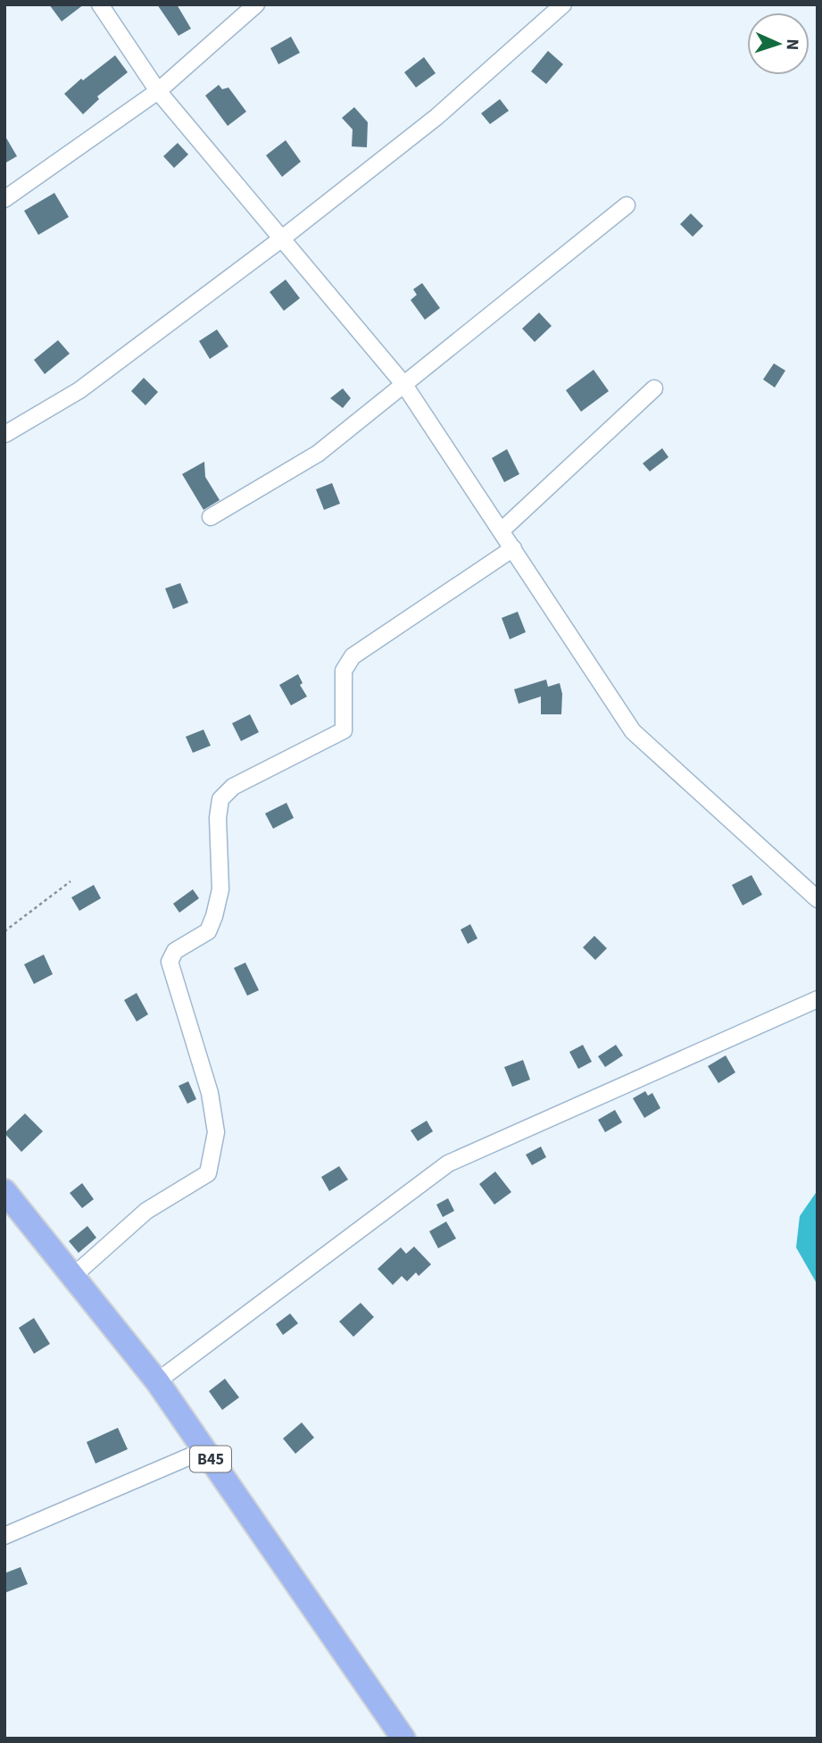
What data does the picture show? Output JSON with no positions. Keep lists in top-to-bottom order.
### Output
{
  "streets": {
    "main road": ["B45"]
  },
  "north": "right"
}
